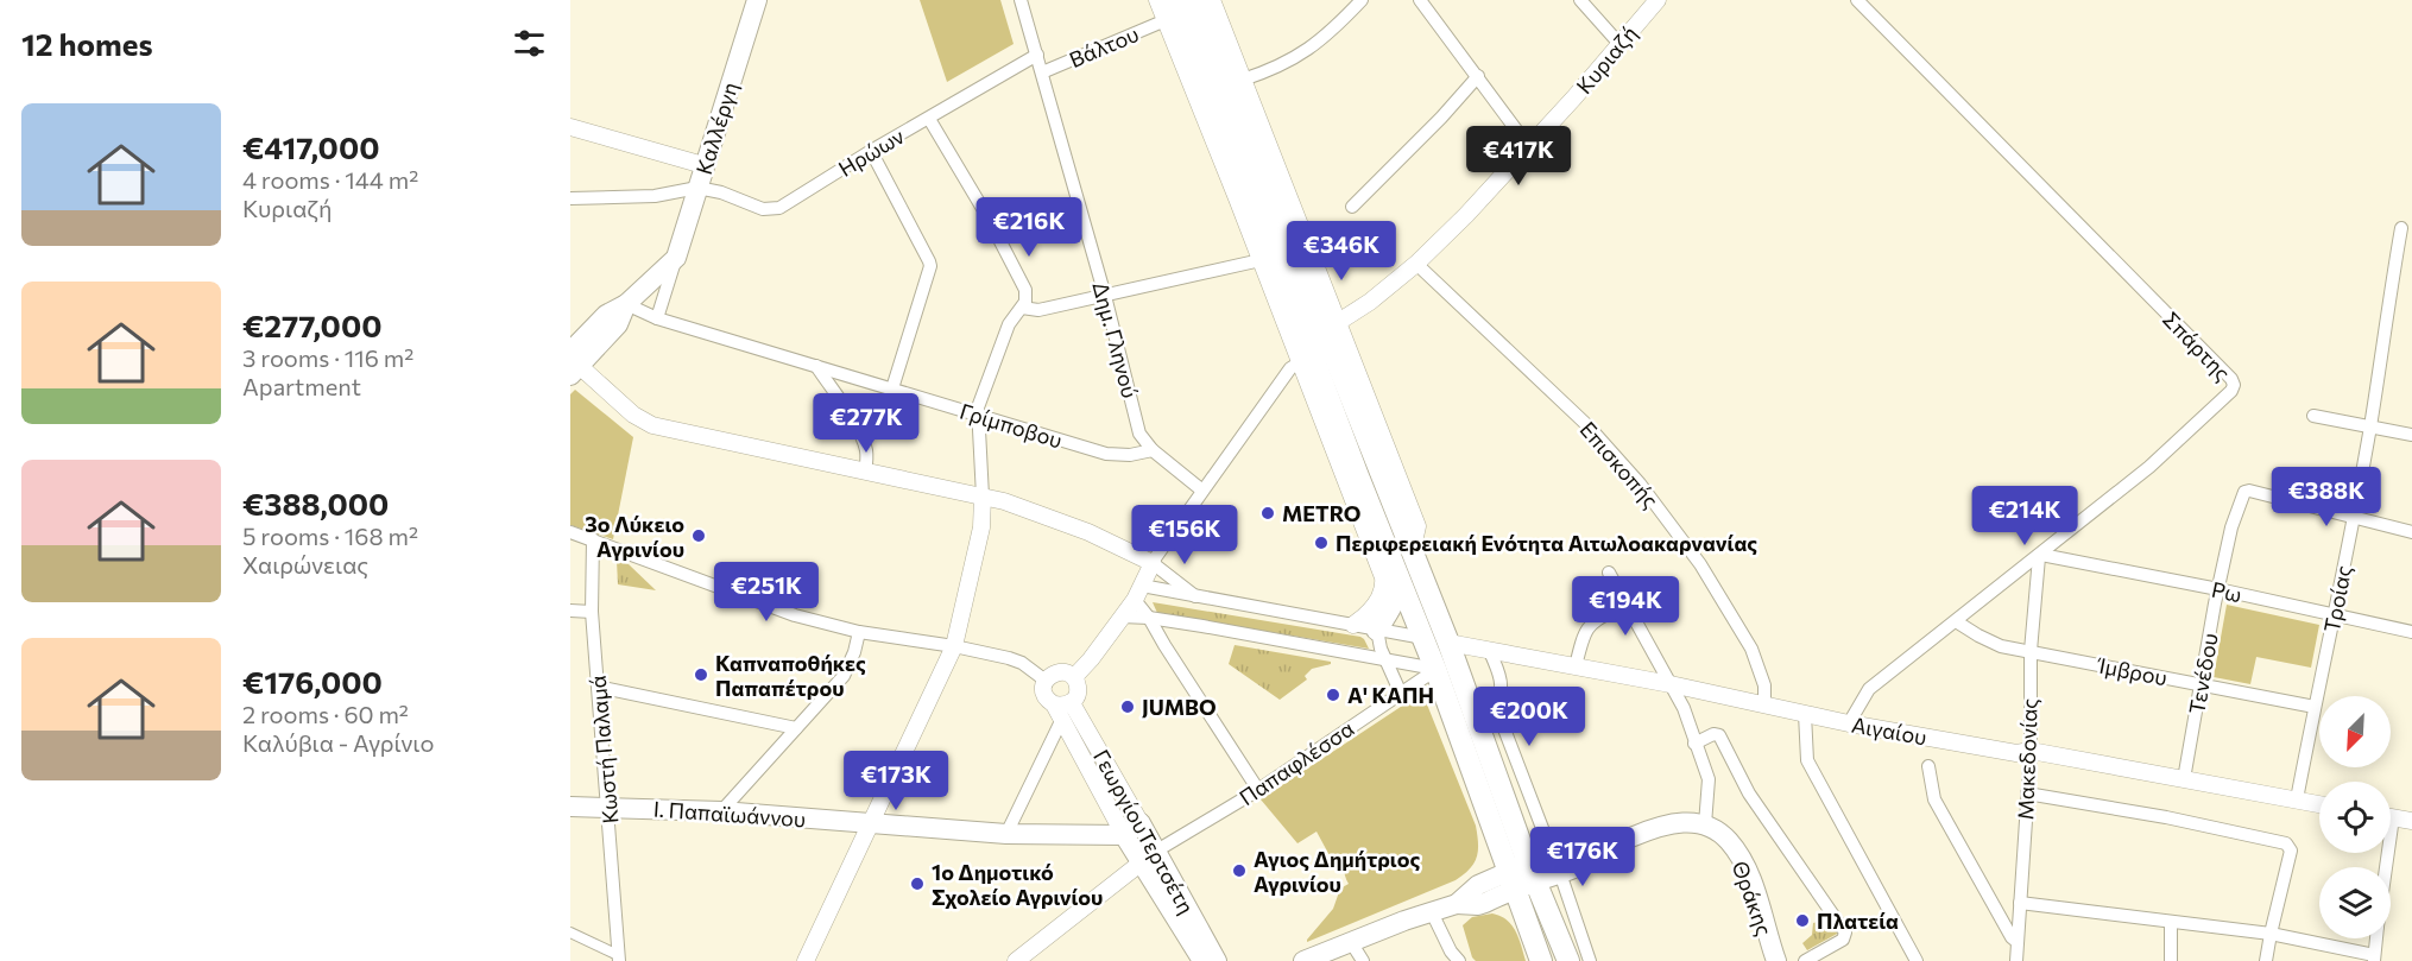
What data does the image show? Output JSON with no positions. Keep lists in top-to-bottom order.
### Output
{
  "streets": {
    "main road": [
      "Καλλέργη",
      "Ι. Παπαϊωάννου",
      "ΓεωργίουΤερτσέτη",
      "Θράκης"
    ],
    "street": [
      "Βάλτου",
      "Κυριαζή",
      "Ηρώων",
      "Δημ. Γληνού",
      "Σπάρτης",
      "Γρίμποβου",
      "Επισκοπής",
      "Ρω",
      "Τροίας",
      "Ίμβρου",
      "Τενέδου",
      "Αιγαίου",
      "Κωστή Παλαμά",
      "Μακεδονίας",
      "Παπαφλέσσα"
    ]
  },
  "crossings": [
    ["Βάλτου", "Δημ. Γληνού"],
    ["Κυριαζή", "Επισκοπής"],
    ["Καλλέργη", "Ηρώων"],
    ["Ηρώων", "Δημ. Γληνού"],
    ["Δημ. Γληνού", "Γρίμποβου"],
    ["Σπάρτης", "Ρω"],
    ["Σπάρτης", "Ίμβρου"],
    ["Σπάρτης", "Αιγαίου"],
    ["Σπάρτης", "Μακεδονίας"],
    ["Επισκοπής", "Αιγαίου"],
    ["Ρω", "Τροίας"],
    ["Ρω", "Τενέδου"],
    ["Ρω", "Μακεδονίας"],
    ["Τροίας", "Ίμβρου"],
    ["Τροίας", "Τενέδου"],
    ["Τροίας", "Αιγαίου"],
    ["Ίμβρου", "Τενέδου"],
    ["Ίμβρου", "Μακεδονίας"],
    ["Τενέδου", "Αιγαίου"],
    ["Αιγαίου", "Μακεδονίας"],
    ["Κωστή Παλαμά", "Ι. Παπαϊωάννου"],
    ["Παπαφλέσσα", "ΓεωργίουΤερτσέτη"],
    ["Ι. Παπαϊωάννου", "ΓεωργίουΤερτσέτη"]
  ],
  "places": [
    "METRO",
    "3ο Λύκειο Αγρινίου",
    "Περιφερειακή Ενότητα Αιτωλοακαρνανίας",
    "Καπναποθήκες Παπαπέτρου",
    "Α' ΚΑΠΗ",
    "JUMBO",
    "Αγιος Δημήτριος Αγρινίου",
    "1ο Δημοτικό Σχολείο Αγρινίου",
    "Πλατεία"
  ],
  "north": "bottom left",
  "page": {
    "heading": "12 homes",
    "list": [
      {
        "name": "€417,000",
        "note": "4 rooms · 144 m² · Κυριαζή"
      },
      {
        "name": "€277,000",
        "note": "3 rooms · 116 m² · Apartment"
      },
      {
        "name": "€388,000",
        "note": "5 rooms · 168 m² · Χαιρώνειας"
      },
      {
        "name": "€176,000",
        "note": "2 rooms · 60 m² · Καλύβια - Αγρίνιο"
      }
    ],
    "price": [
      "€417K",
      "€216K",
      "€346K",
      "€277K",
      "€388K",
      "€214K",
      "€156K",
      "€251K",
      "€194K",
      "€200K",
      "€173K",
      "€176K"
    ]
  }
}
